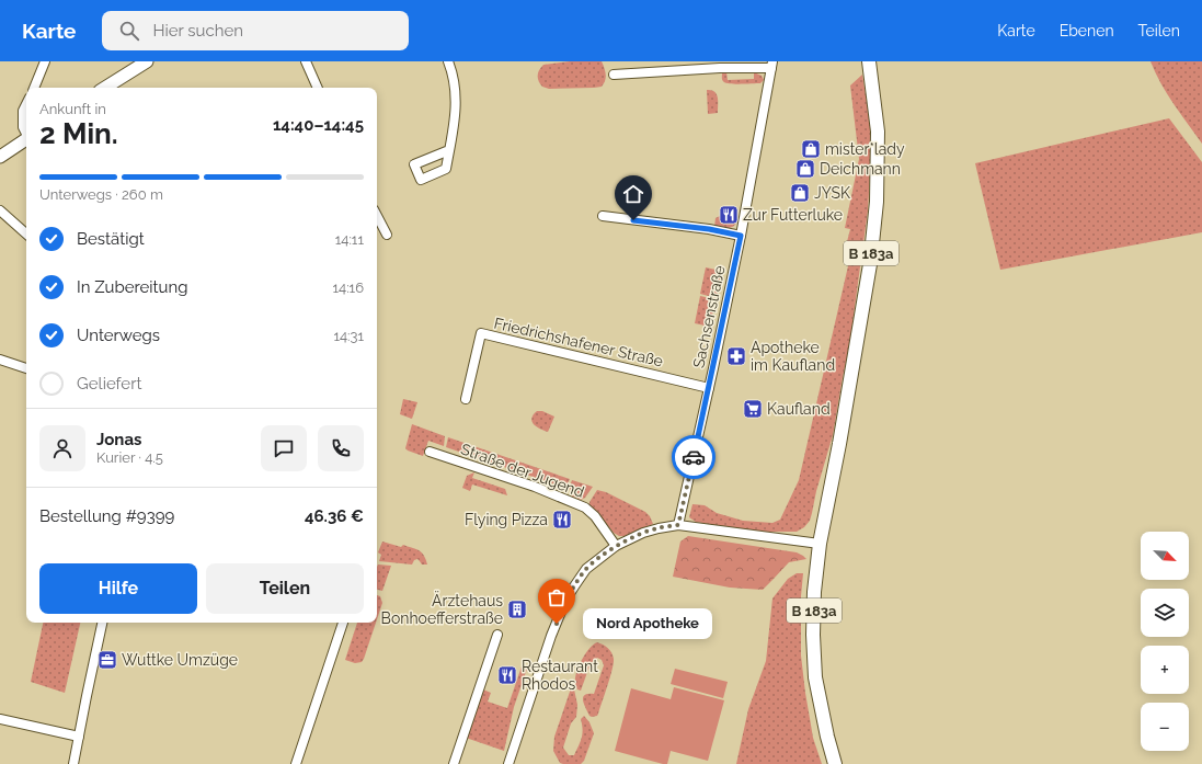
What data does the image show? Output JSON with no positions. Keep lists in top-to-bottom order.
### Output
{
  "streets": {
    "main road": ["B 183a"],
    "street": ["Sachsenstraße", "Friedrichshafener Straße", "Straße der Jugend"]
  },
  "crossings": [
    ["Sachsenstraße", "Friedrichshafener Straße"]
  ],
  "places": {
    "shop": ["mister*lady", "Deichmann", "JYSK"],
    "restaurant": ["Zur Futterluke", "Flying Pizza", "Restaurant Rhodos"],
    "pharmacy": ["Apotheke im Kaufland"],
    "supermarket": ["Kaufland"],
    "building": ["Ärztehaus Bonhoefferstraße"],
    "other": ["Nord Apotheke"],
    "office": ["Wuttke Umzüge"]
  },
  "north": "bottom right",
  "page": {
    "header": "Karte",
    "search": "Hier suchen",
    "nav": ["Karte", "Ebenen", "Teilen"],
    "heading": ["2 Min.", "Ankunft in", "14:40–14:45"],
    "panel": [
      "Jonas",
      "Kurier · 4.5",
      "Bestellung #9399",
      "46.36 €"
    ],
    "bar": "Unterwegs · 260 m",
    "list": [
      ["Bestätigt", "14:11"],
      ["In Zubereitung", "14:16"],
      ["Unterwegs", "14:31"],
      "Geliefert"
    ],
    "map_buttons": ["+", "−"],
    "buttons": ["Hilfe", "Teilen"],
    "bubble": "Nord Apotheke"
  }
}
